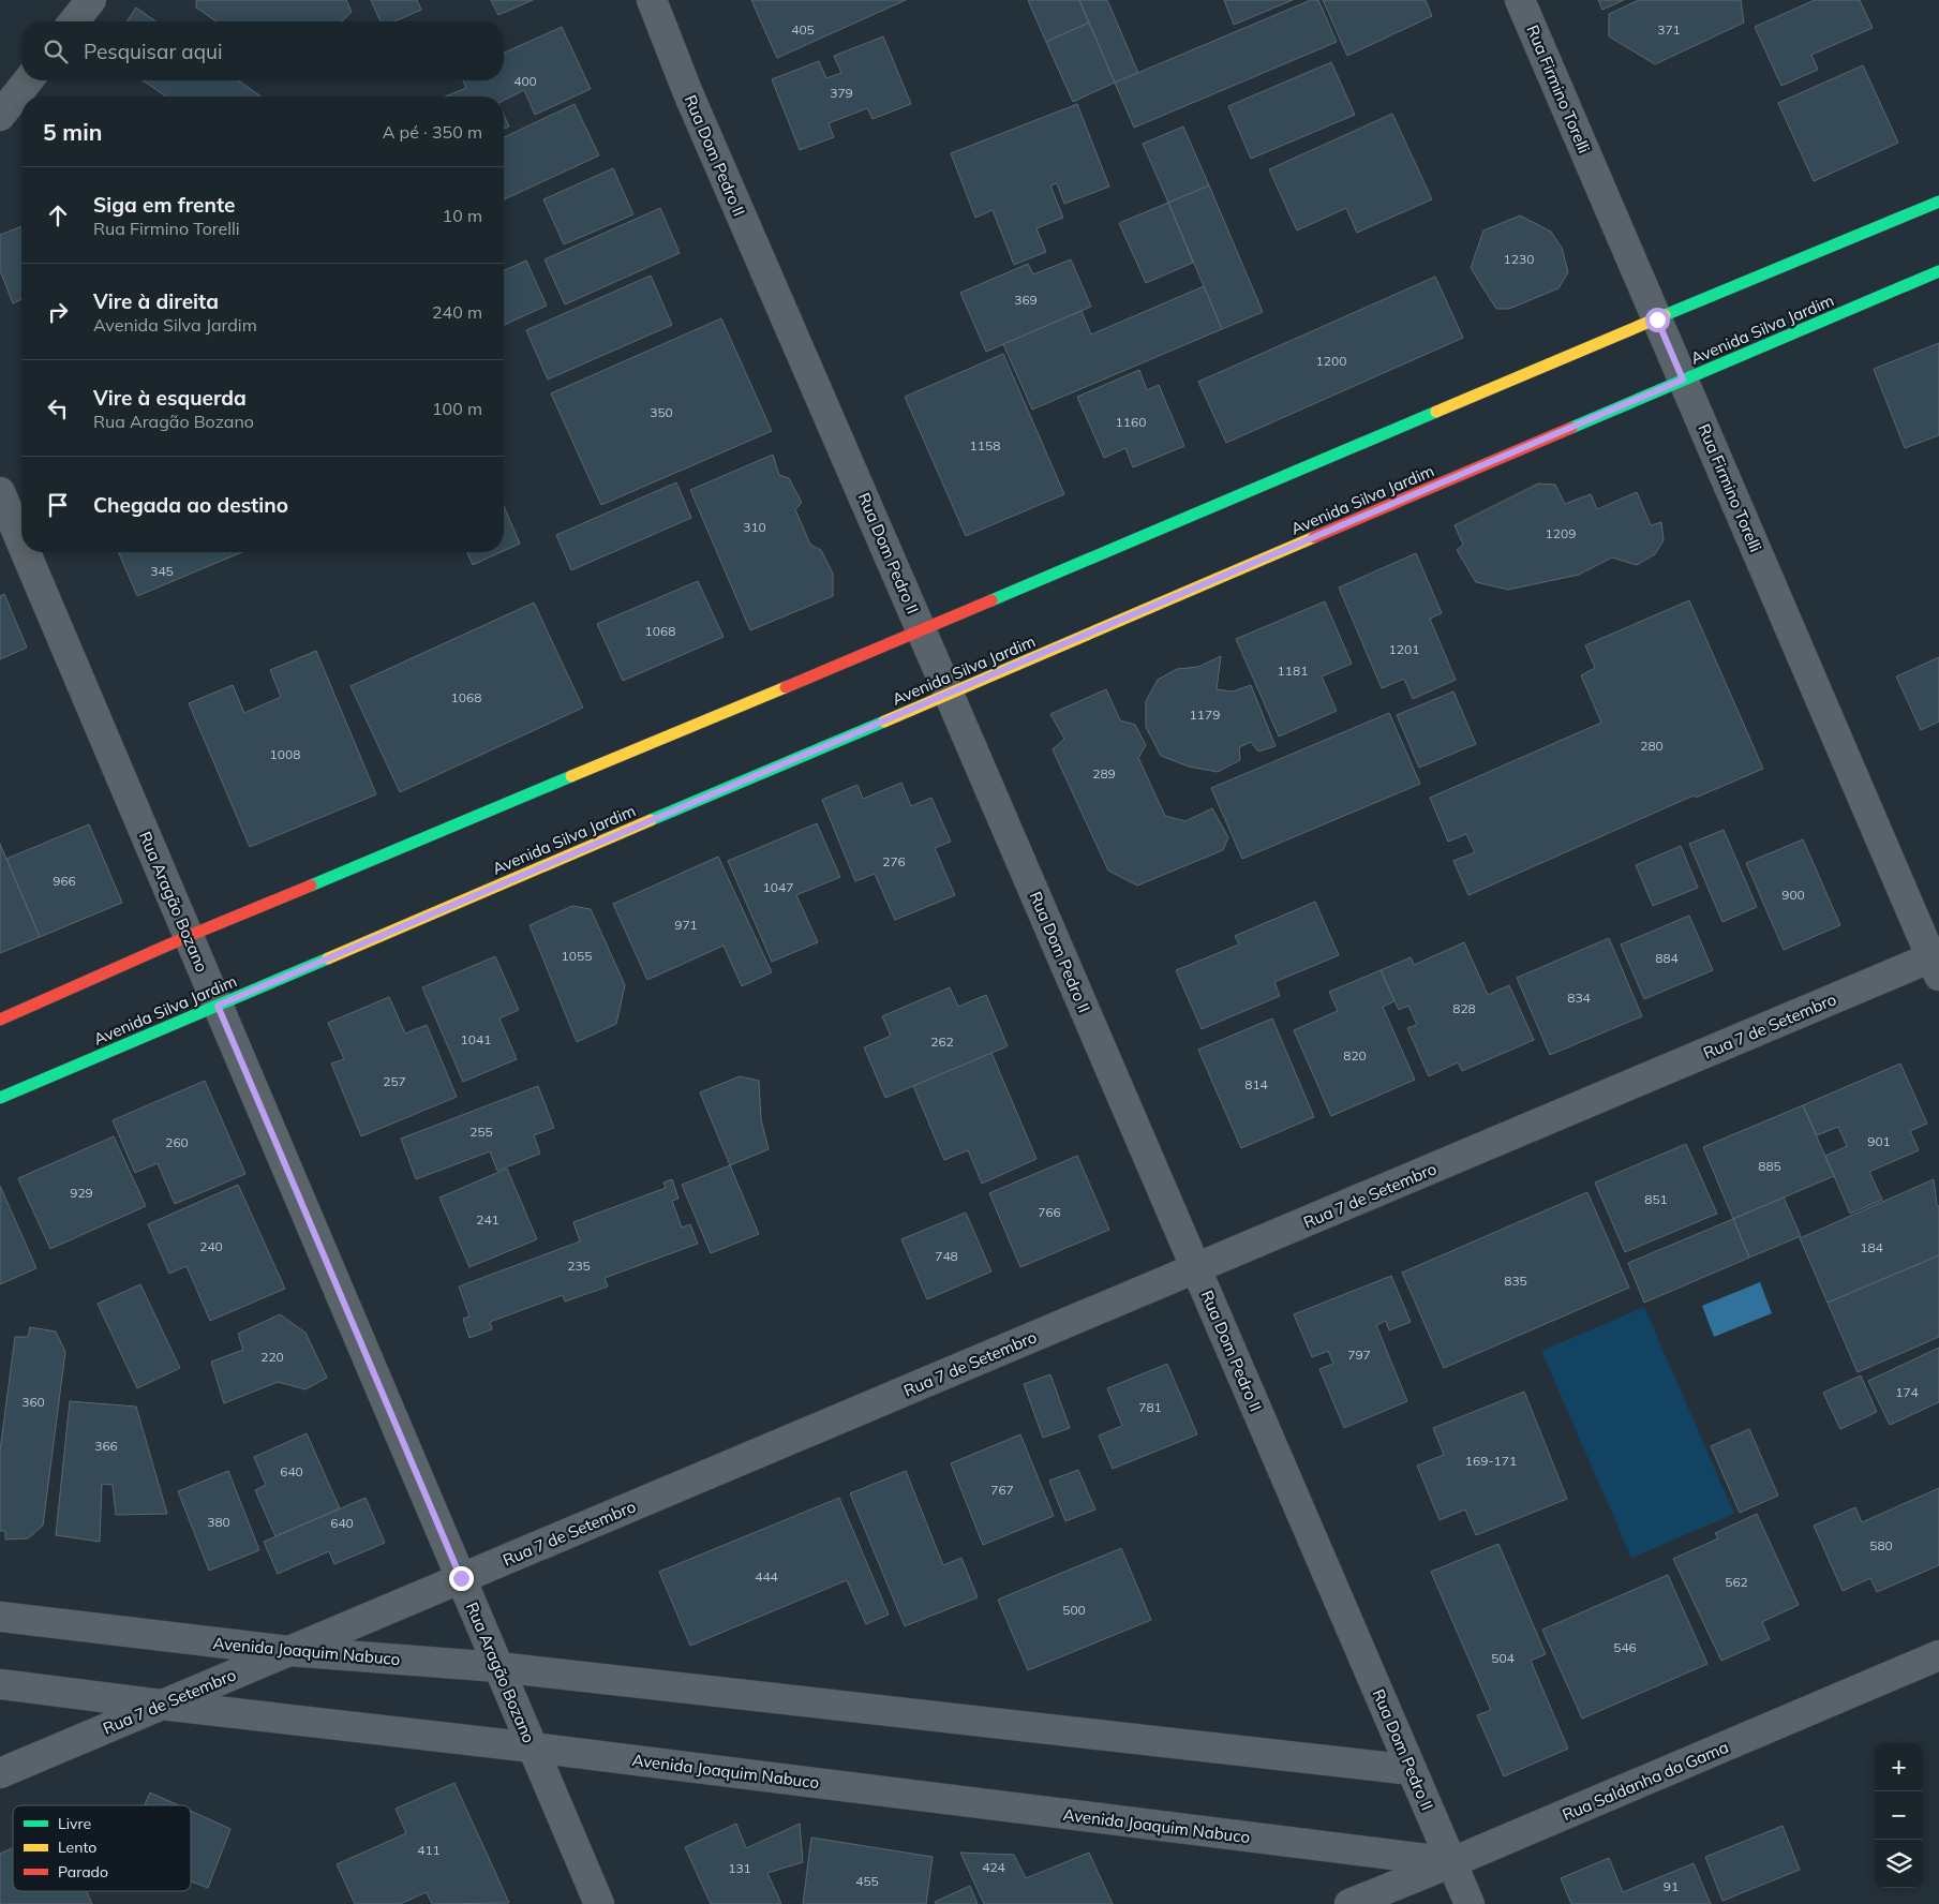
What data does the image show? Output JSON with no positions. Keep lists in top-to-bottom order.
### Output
{
  "streets": {
    "street": [
      "Rua Firmino Torelli",
      "Rua Dom Pedro II",
      "Avenida Silva Jardim",
      "Rua Aragão Bozano",
      "Rua 7 de Setembro",
      "Avenida Joaquim Nabuco",
      "Rua Saldanha da Gama"
    ]
  },
  "crossings": [
    ["Rua Firmino Torelli", "Avenida Silva Jardim"],
    ["Rua Firmino Torelli", "Rua 7 de Setembro"],
    ["Rua Dom Pedro II", "Avenida Silva Jardim"],
    ["Rua Dom Pedro II", "Rua 7 de Setembro"],
    ["Rua Dom Pedro II", "Avenida Joaquim Nabuco"],
    ["Rua Dom Pedro II", "Rua Saldanha da Gama"],
    ["Avenida Silva Jardim", "Rua Aragão Bozano"],
    ["Rua Aragão Bozano", "Rua 7 de Setembro"],
    ["Rua Aragão Bozano", "Avenida Joaquim Nabuco"],
    ["Rua 7 de Setembro", "Avenida Joaquim Nabuco"],
    ["Avenida Joaquim Nabuco", "Rua Saldanha da Gama"]
  ],
  "house_numbers": [
    "405",
    "371",
    "400",
    "379",
    "1230",
    "369",
    "1200",
    "350",
    "1160",
    "1158",
    "310",
    "1209",
    "345",
    "1068",
    "1201",
    "1181",
    "1068",
    "1179",
    "280",
    "1008",
    "289",
    "276",
    "966",
    "1047",
    "900",
    "971",
    "1055",
    "884",
    "834",
    "828",
    "1041",
    "262",
    "820",
    "257",
    "814",
    "255",
    "901",
    "260",
    "885",
    "929",
    "851",
    "766",
    "241",
    "240",
    "184",
    "748",
    "235",
    "835",
    "797",
    "220",
    "174",
    "360",
    "781",
    "366",
    "169-171",
    "640",
    "767",
    "380",
    "640",
    "580",
    "444",
    "562",
    "500",
    "546",
    "504",
    "411",
    "424",
    "131",
    "455",
    "91"
  ],
  "legend": ["Livre", "Lento", "Parado"],
  "page": {
    "search": "Pesquisar aqui",
    "heading": ["5 min", "A pé · 350 m"],
    "list": [
      ["Siga em frente", "Rua Firmino Torelli", "10 m"],
      ["Vire à direita", "Avenida Silva Jardim", "240 m"],
      ["Vire à esquerda", "Rua Aragão Bozano", "100 m"],
      "Chegada ao destino"
    ],
    "map_buttons": ["+", "−"]
  }
}
